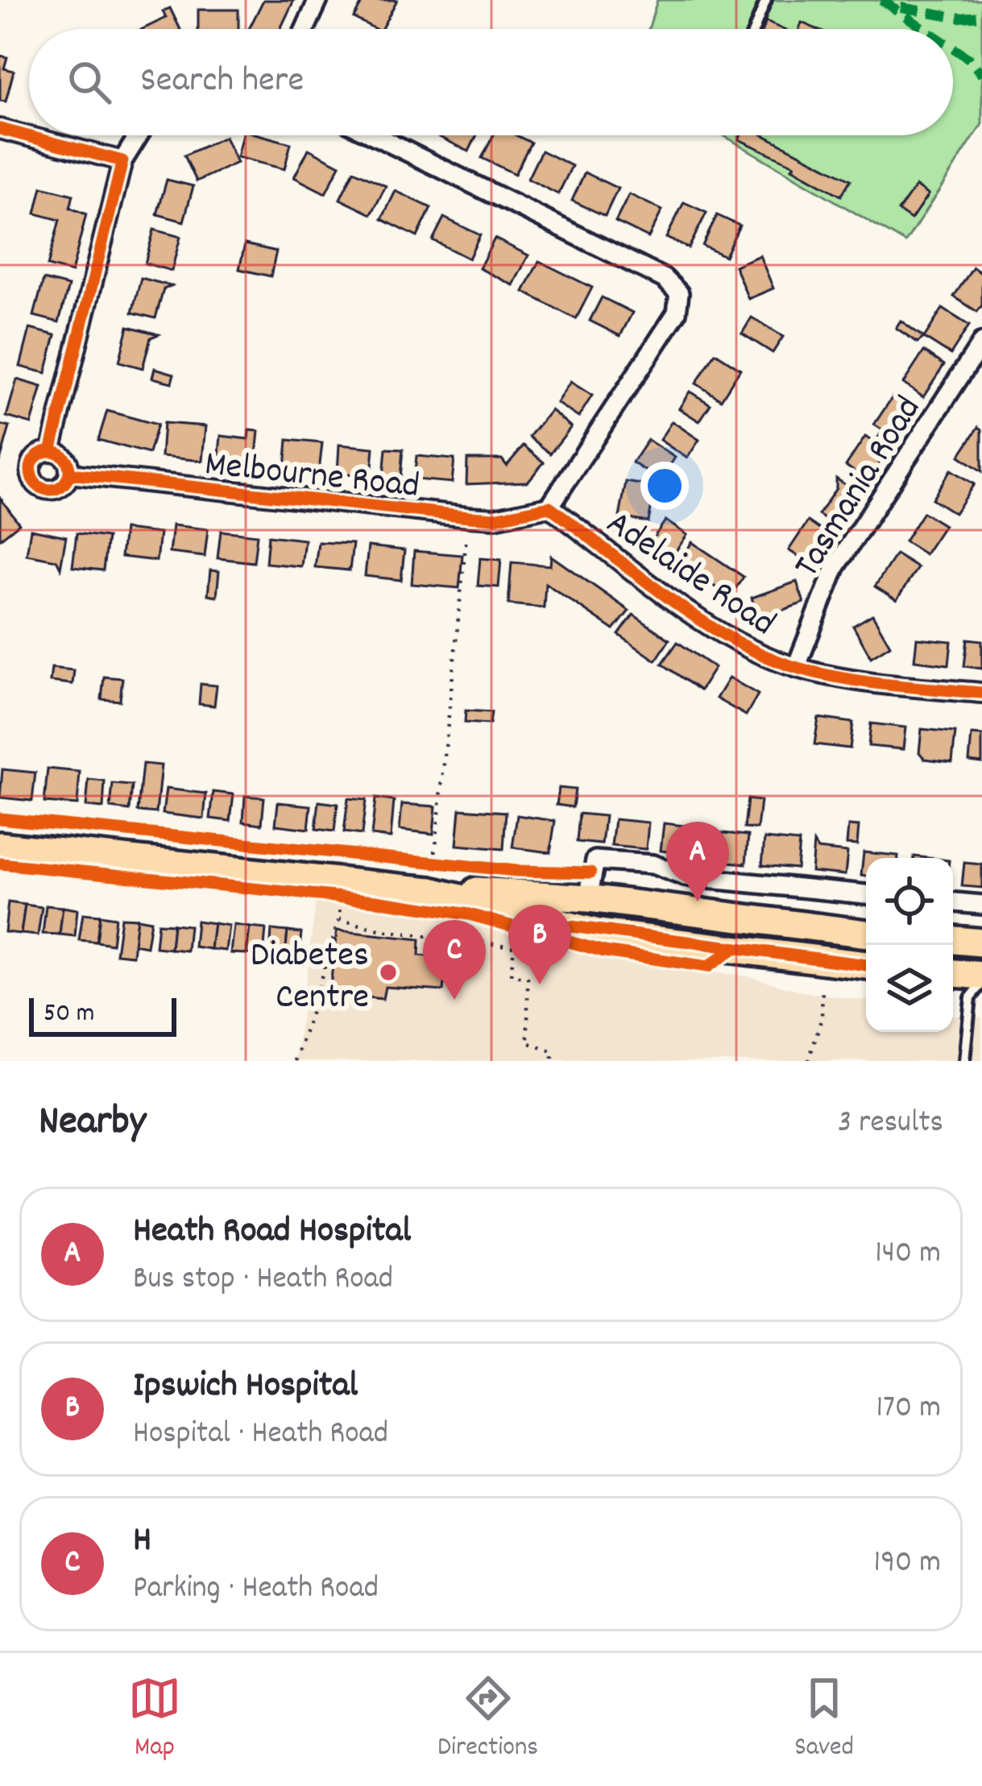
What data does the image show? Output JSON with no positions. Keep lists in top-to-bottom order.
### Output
{
  "streets": {
    "street": ["Melbourne Road", "Tasmania Road", "Adelaide Road"]
  },
  "crossings": [
    ["Melbourne Road", "Adelaide Road"],
    ["Tasmania Road", "Adelaide Road"]
  ],
  "places": ["Diabetes Centre"],
  "scale_bar": "50 m",
  "page": {
    "search": "Search here",
    "pins": ["A", "B", "C"],
    "scale": "50 m",
    "heading": ["Nearby", "3 results"],
    "list": [
      {
        "mark": "A",
        "name": "Heath Road Hospital",
        "note": "Bus stop · Heath Road",
        "value": "140 m"
      },
      {
        "mark": "B",
        "name": "Ipswich Hospital",
        "note": "Hospital · Heath Road",
        "value": "170 m"
      },
      {
        "mark": "C",
        "name": "H",
        "note": "Parking · Heath Road",
        "value": "190 m"
      }
    ],
    "nav": ["Map", "Directions", "Saved"]
  }
}
